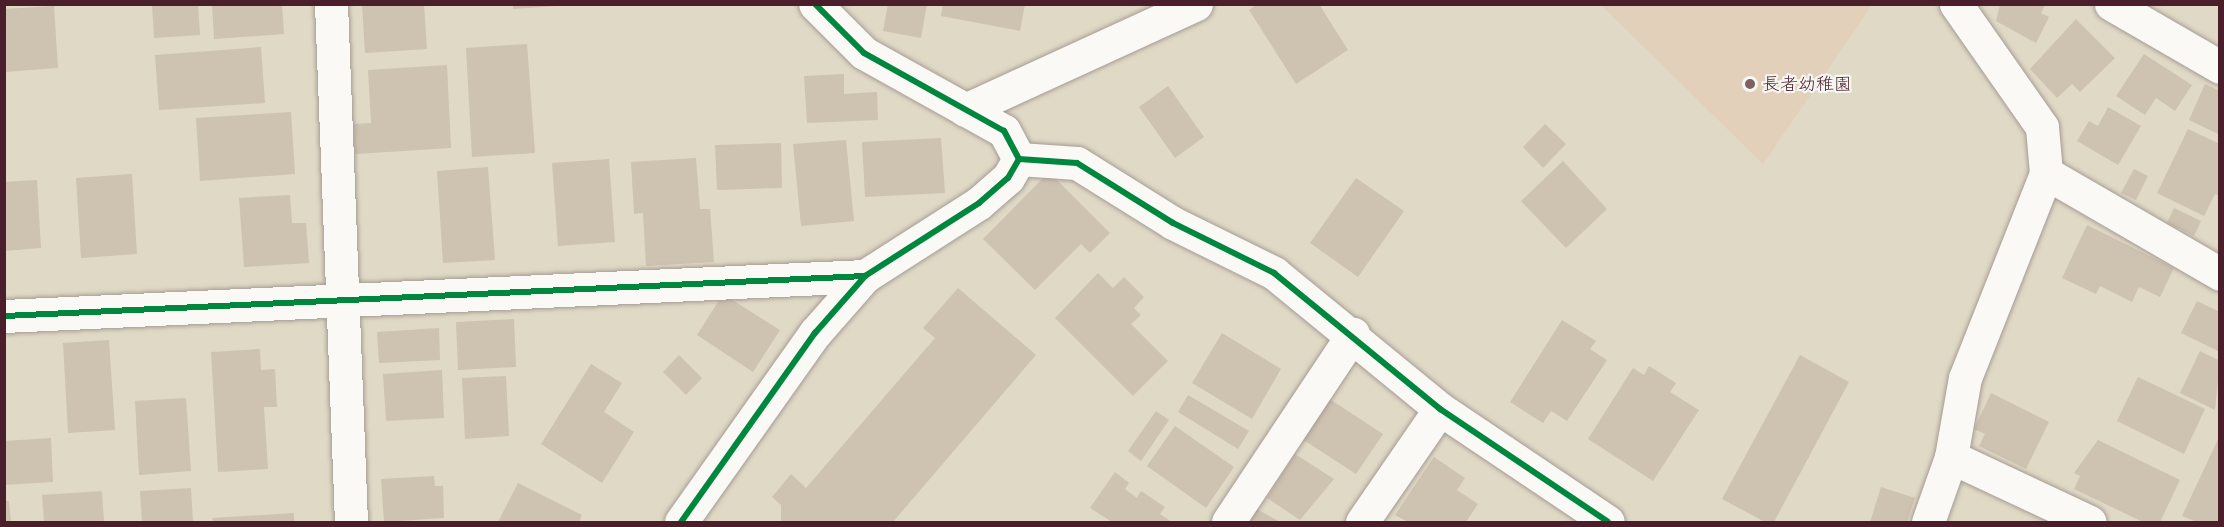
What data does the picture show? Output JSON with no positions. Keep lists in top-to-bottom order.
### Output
{
  "places": ["長者幼稚園"]
}
